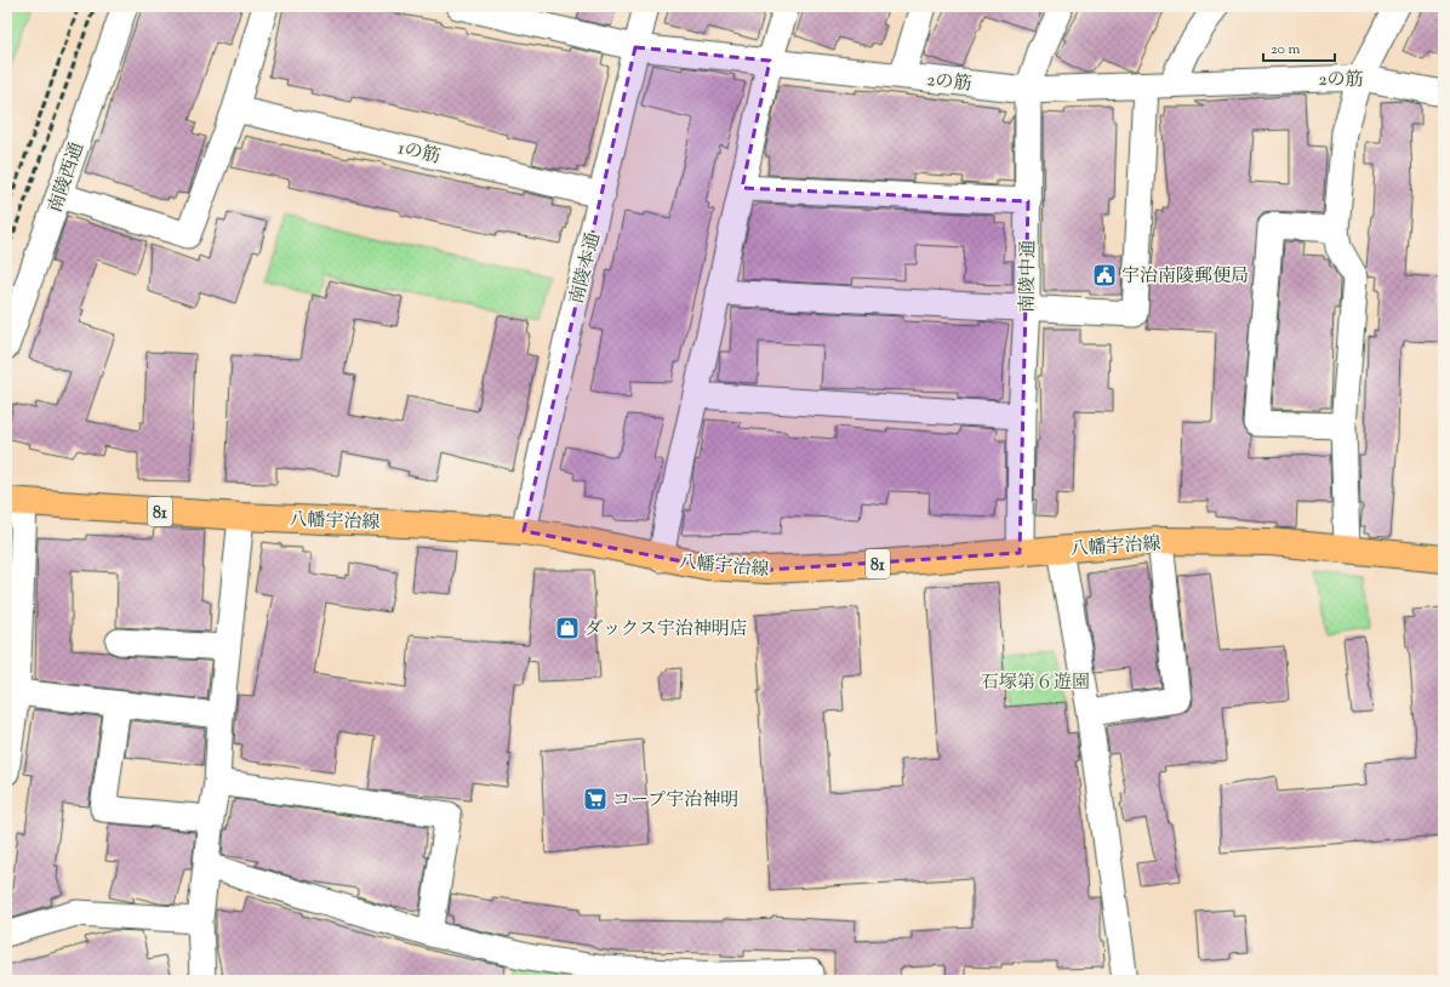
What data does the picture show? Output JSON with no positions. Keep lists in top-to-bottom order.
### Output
{
  "streets": {
    "main road": ["81", "八幡宇治線"],
    "street": [
      "2の筋",
      "1の筋",
      "南陵西通",
      "南陵本通",
      "南陵中通"
    ]
  },
  "crossings": [
    ["2の筋", "南陵本通"],
    ["2の筋", "南陵中通"],
    ["1の筋", "南陵本通"],
    ["南陵本通", "八幡宇治線"],
    ["南陵中通", "八幡宇治線"]
  ],
  "parks": ["石塚第６遊園"],
  "places": {
    "public building": ["宇治南陵郵便局"],
    "shop": ["ダックス宇治神明店"],
    "supermarket": ["コープ宇治神明"]
  },
  "scale_bar": "20 m"
}
